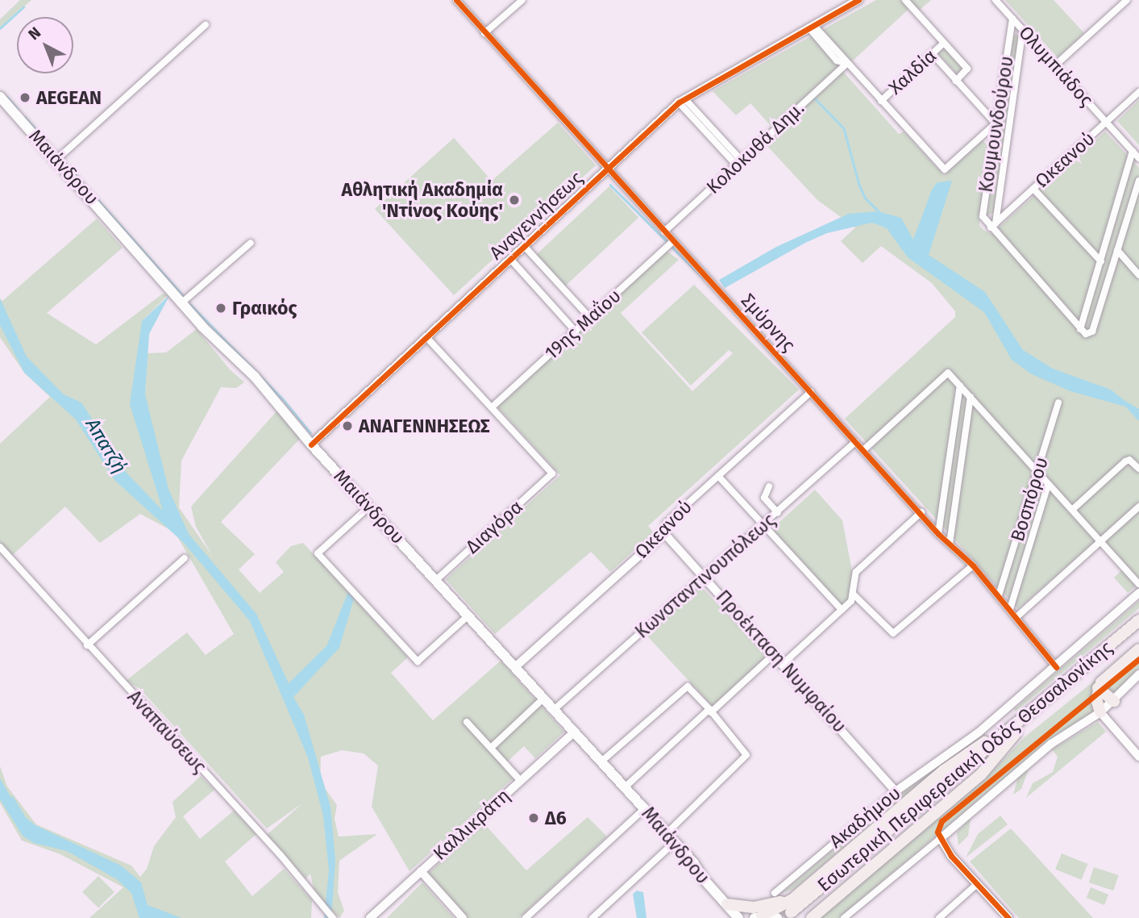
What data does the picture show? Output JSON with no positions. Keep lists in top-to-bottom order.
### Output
{
  "streets": {
    "highway": ["Εσωτερική Περιφερειακή Οδός Θεσσαλονίκης"],
    "main road": ["Μαιάνδρου"],
    "street": [
      "Ολυμπιάδος",
      "Χαλδία",
      "Κουμουνδούρου",
      "Κολοκυθά Δημ.",
      "Ωκεανού",
      "Αναγεννήσεως",
      "Σμύρνης",
      "19ης Μαΐου",
      "Βοσπόρου",
      "Διαγόρα",
      "Κωνσταντινουπόλεως",
      "Προέκταση Νυμφαίου",
      "Αναπαύσεως",
      "Ακαδήμου",
      "Καλλικράτη"
    ]
  },
  "crossings": [
    ["Ολυμπιάδος", "Κουμουνδούρου"],
    ["Ολυμπιάδος", "Ωκεανού"],
    ["Κουμουνδούρου", "Ωκεανού"],
    ["Κολοκυθά Δημ.", "Σμύρνης"],
    ["Ωκεανού", "Μαιάνδρου"],
    ["Ωκεανού", "Σμύρνης"],
    ["Ωκεανού", "Προέκταση Νυμφαίου"],
    ["Μαιάνδρου", "Αναγεννήσεως"],
    ["Μαιάνδρου", "Διαγόρα"],
    ["Μαιάνδρου", "Κωνσταντινουπόλεως"],
    ["Μαιάνδρου", "Καλλικράτη"],
    ["Αναγεννήσεως", "Σμύρνης"],
    ["Σμύρνης", "19ης Μαΐου"],
    ["Σμύρνης", "Βοσπόρου"],
    ["Σμύρνης", "Κωνσταντινουπόλεως"],
    ["Σμύρνης", "Ακαδήμου"],
    ["19ης Μαΐου", "Διαγόρα"],
    ["Κωνσταντινουπόλεως", "Προέκταση Νυμφαίου"],
    ["Προέκταση Νυμφαίου", "Ακαδήμου"]
  ],
  "water": ["Απατζή"],
  "places": [
    "AEGEAN",
    "Αθλητική Ακαδημία 'Ντίνος Κούης'",
    "Γραικός",
    "ΑΝΑΓΕΝΝΗΣΕΩΣ",
    "Δ6"
  ],
  "north": "top left"
}
